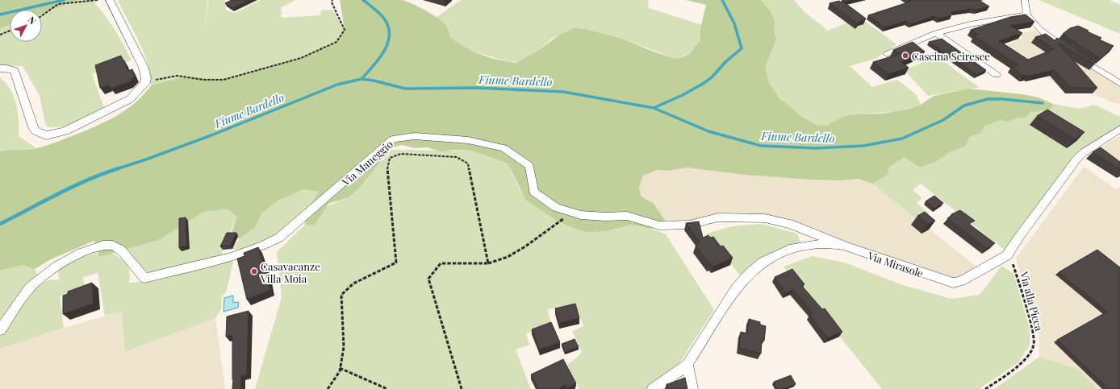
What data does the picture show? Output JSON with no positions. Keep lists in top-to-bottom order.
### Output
{
  "streets": {
    "street": ["Via Maneggio", "Via Mirasole"],
    "path": ["Via alla Picca"]
  },
  "crossings": [
    ["Via Maneggio", "Via Mirasole"],
    ["Via Mirasole", "Via alla Picca"]
  ],
  "water": ["Fiume Bardello"],
  "places": ["Cascina Sciresee", "Casavacanze Villa Moia"],
  "north": "top right"
}
